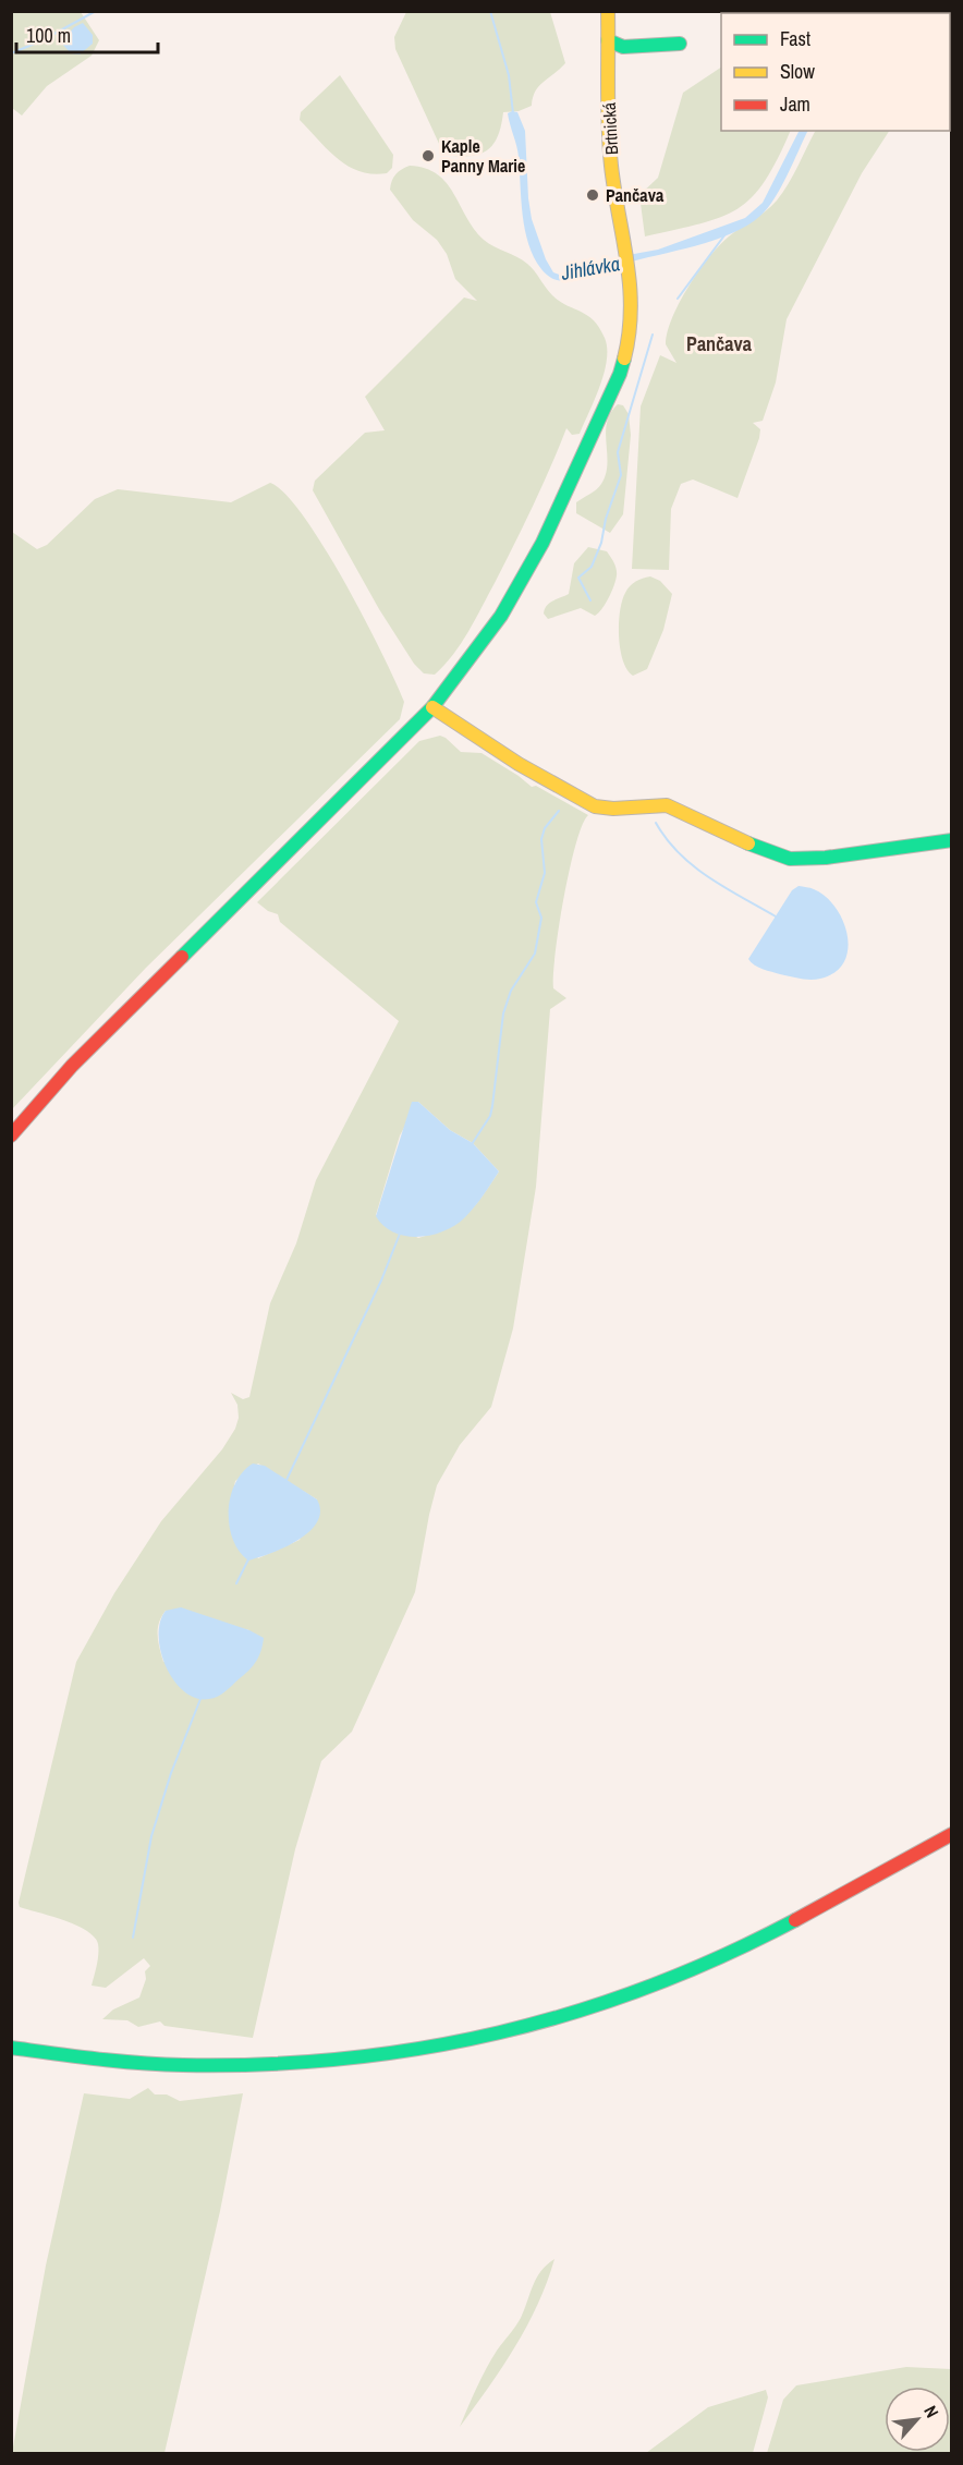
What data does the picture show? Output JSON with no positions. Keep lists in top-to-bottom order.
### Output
{
  "streets": {
    "main road": ["Brtnická"]
  },
  "districts": ["Pančava"],
  "water": ["Jihlávka"],
  "places": ["Kaple Panny Marie", "Pančava"],
  "legend": ["Fast", "Slow", "Jam"],
  "scale_bar": "100 m",
  "north": "top right"
}
